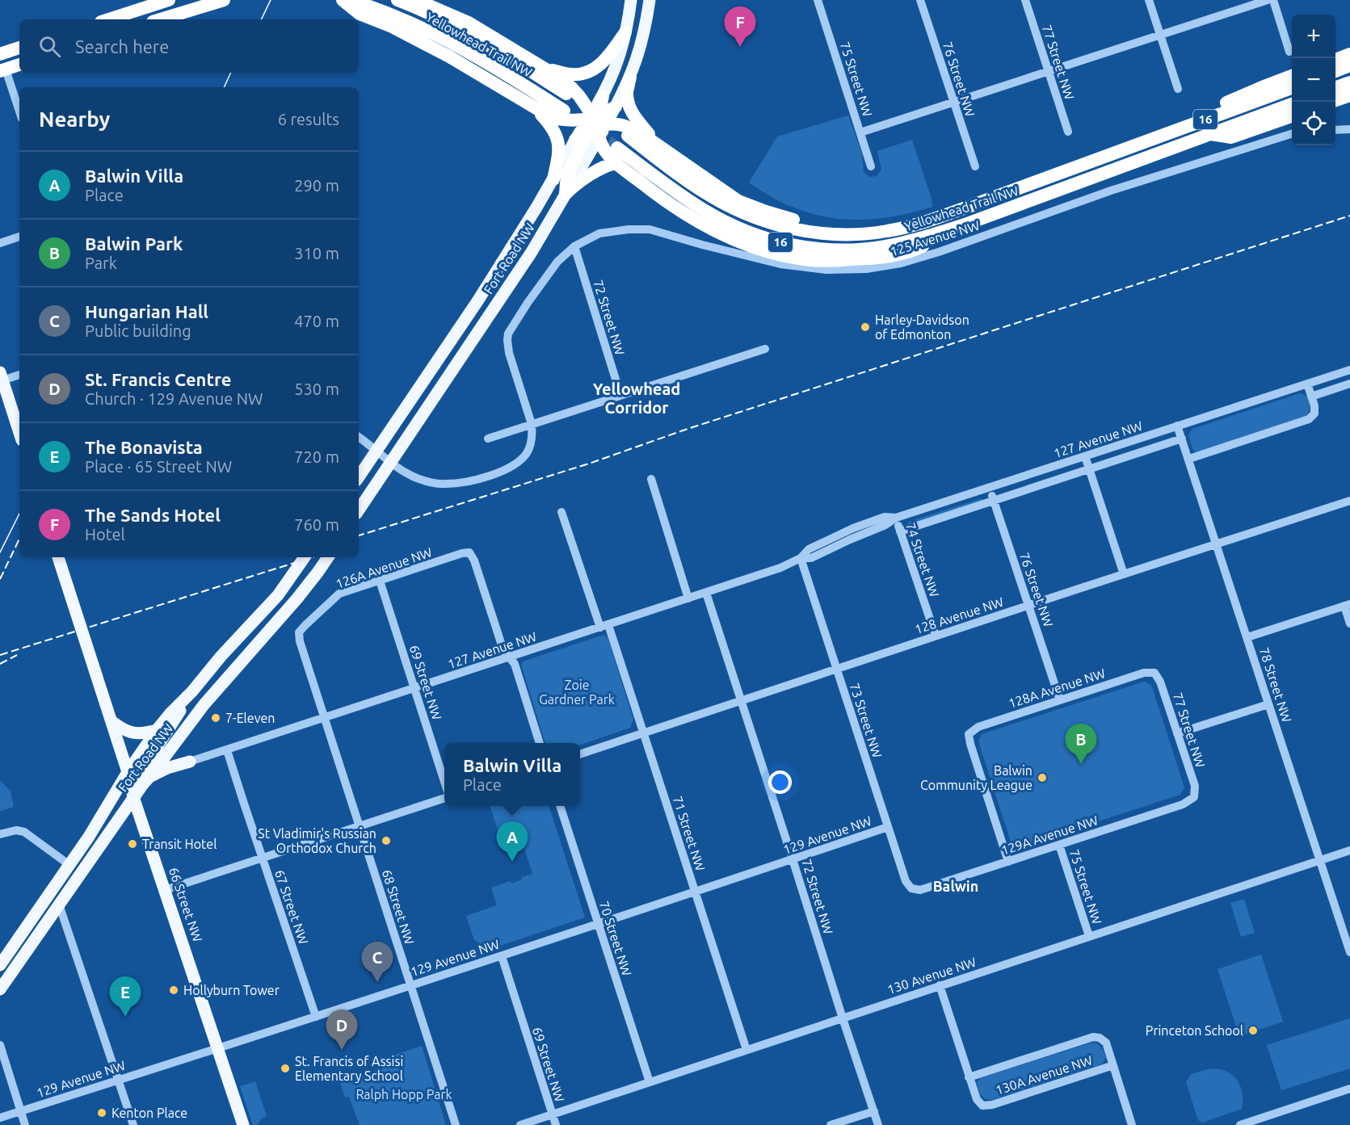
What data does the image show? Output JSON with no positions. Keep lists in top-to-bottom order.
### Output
{
  "streets": {
    "highway": ["Yellowhead Trail NW", "16"],
    "main road": ["Fort Road NW", "66 Street NW"],
    "street": [
      "77 Street NW",
      "75 Street NW",
      "76 Street NW",
      "125 Avenue NW",
      "72 Street NW",
      "127 Avenue NW",
      "74 Street NW",
      "126A Avenue NW",
      "128 Avenue NW",
      "69 Street NW",
      "78 Street NW",
      "128A Avenue NW",
      "73 Street NW",
      "71 Street NW",
      "129 Avenue NW",
      "129A Avenue NW",
      "67 Street NW",
      "68 Street NW",
      "70 Street NW",
      "130 Avenue NW",
      "130A Avenue NW"
    ]
  },
  "crossings": [
    ["77 Street NW", "128A Avenue NW"],
    ["77 Street NW", "129A Avenue NW"],
    ["75 Street NW", "129A Avenue NW"],
    ["75 Street NW", "130 Avenue NW"],
    ["76 Street NW", "127 Avenue NW"],
    ["76 Street NW", "128 Avenue NW"],
    ["76 Street NW", "128A Avenue NW"],
    ["125 Avenue NW", "72 Street NW"],
    ["Fort Road NW", "66 Street NW"],
    ["72 Street NW", "127 Avenue NW"],
    ["72 Street NW", "128 Avenue NW"],
    ["72 Street NW", "129 Avenue NW"],
    ["72 Street NW", "130 Avenue NW"],
    ["127 Avenue NW", "74 Street NW"],
    ["127 Avenue NW", "126A Avenue NW"],
    ["127 Avenue NW", "69 Street NW"],
    ["127 Avenue NW", "78 Street NW"],
    ["127 Avenue NW", "73 Street NW"],
    ["127 Avenue NW", "71 Street NW"],
    ["127 Avenue NW", "67 Street NW"],
    ["127 Avenue NW", "68 Street NW"],
    ["74 Street NW", "128 Avenue NW"],
    ["126A Avenue NW", "69 Street NW"],
    ["126A Avenue NW", "68 Street NW"],
    ["128 Avenue NW", "78 Street NW"],
    ["128 Avenue NW", "73 Street NW"],
    ["128 Avenue NW", "71 Street NW"],
    ["69 Street NW", "129 Avenue NW"],
    ["69 Street NW", "130 Avenue NW"],
    ["78 Street NW", "130 Avenue NW"],
    ["128A Avenue NW", "129A Avenue NW"],
    ["73 Street NW", "129 Avenue NW"],
    ["73 Street NW", "129A Avenue NW"],
    ["71 Street NW", "129 Avenue NW"],
    ["71 Street NW", "130 Avenue NW"],
    ["129 Avenue NW", "66 Street NW"],
    ["129 Avenue NW", "67 Street NW"],
    ["129 Avenue NW", "68 Street NW"],
    ["129 Avenue NW", "70 Street NW"],
    ["70 Street NW", "130 Avenue NW"]
  ],
  "districts": ["Yellowhead Corridor", "Balwin"],
  "parks": ["Zoie Gardner Park", "Ralph Hopp Park"],
  "places": [
    "Harley-Davidson of Edmonton",
    "7-Eleven",
    "Balwin Community League",
    "St Vladimir's Russian Orthodox Church",
    "Transit Hotel",
    "Hollyburn Tower",
    "Princeton School",
    "St. Francis of Assisi Elementary School",
    "Kenton Place"
  ],
  "page": {
    "pins": [
      "F",
      "B",
      "A",
      "C",
      "E",
      "D"
    ],
    "map_buttons": ["+", "−"],
    "search": "Search here",
    "heading": ["Nearby", "6 results"],
    "list": [
      {
        "mark": "A",
        "name": "Balwin Villa",
        "note": "Place",
        "value": "290 m"
      },
      {
        "mark": "B",
        "name": "Balwin Park",
        "note": "Park",
        "value": "310 m"
      },
      {
        "mark": "C",
        "name": "Hungarian Hall",
        "note": "Public building",
        "value": "470 m"
      },
      {
        "mark": "D",
        "name": "St. Francis Centre",
        "note": "Church · 129 Avenue NW",
        "value": "530 m"
      },
      {
        "mark": "E",
        "name": "The Bonavista",
        "note": "Place · 65 Street NW",
        "value": "720 m"
      },
      {
        "mark": "F",
        "name": "The Sands Hotel",
        "note": "Hotel",
        "value": "760 m"
      }
    ],
    "popup": ["Balwin Villa", "Place"]
  }
}
